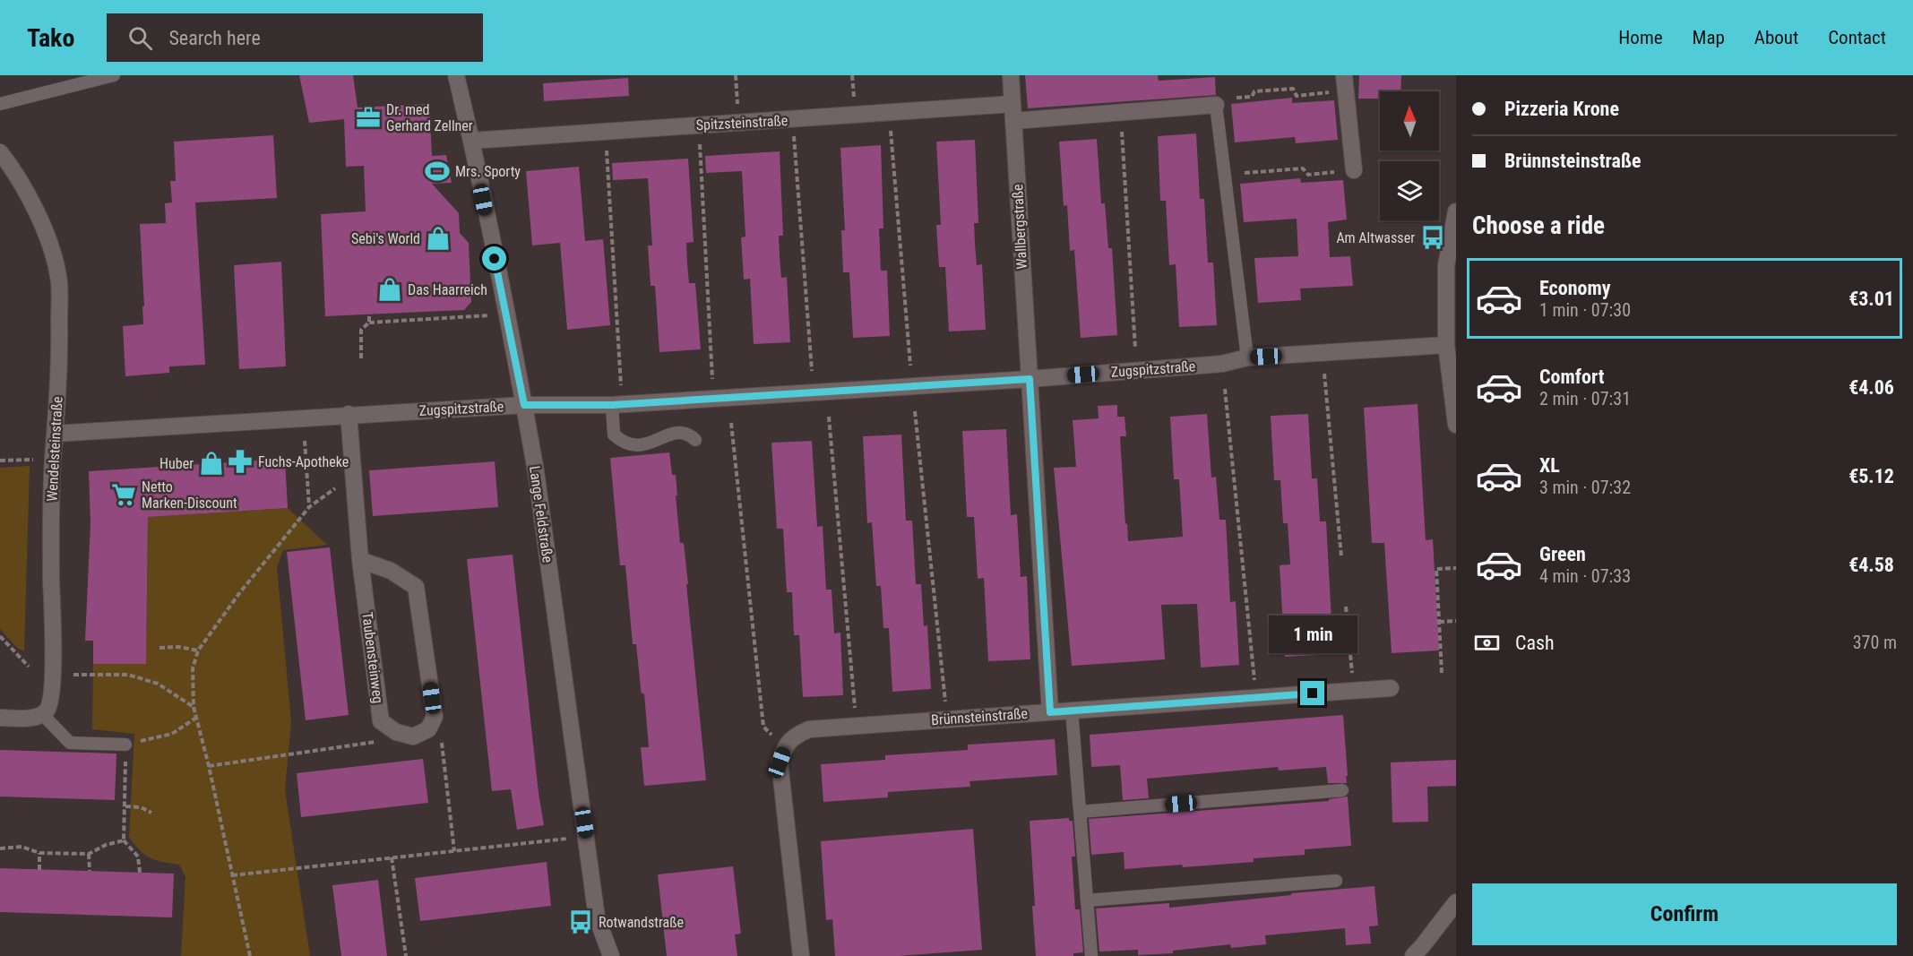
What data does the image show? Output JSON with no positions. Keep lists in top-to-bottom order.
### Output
{
  "streets": {
    "street": [
      "Spitzsteinstraße",
      "Wallbergstraße",
      "Zugspitzstraße",
      "Wendelsteinstraße",
      "Lange Feldstraße",
      "Taubensteinweg",
      "Brünnsteinstraße"
    ]
  },
  "crossings": [
    ["Spitzsteinstraße", "Wallbergstraße"],
    ["Spitzsteinstraße", "Lange Feldstraße"],
    ["Wallbergstraße", "Zugspitzstraße"],
    ["Wallbergstraße", "Brünnsteinstraße"],
    ["Zugspitzstraße", "Wendelsteinstraße"],
    ["Zugspitzstraße", "Lange Feldstraße"],
    ["Zugspitzstraße", "Taubensteinweg"]
  ],
  "places": {
    "office": ["Dr. med Gerhard Zellner"],
    "sports": ["Mrs. Sporty"],
    "bus stop": ["Am Altwasser", "Rotwandstraße"],
    "shop": ["Sebi's World", "Das Haarreich", "Huber"],
    "pharmacy": ["Fuchs-Apotheke"],
    "supermarket": ["Netto Marken-Discount"]
  },
  "north": "top",
  "page": {
    "header": "Tako",
    "search": "Search here",
    "nav": [
      "Home",
      "Map",
      "About",
      "Contact"
    ],
    "banner": ["Pizzeria Krone", "Brünnsteinstraße"],
    "heading": "Choose a ride",
    "list": [
      {
        "name": "Economy",
        "note": "1 min · 07:30",
        "value": "€3.01"
      },
      {
        "name": "Comfort",
        "note": "2 min · 07:31",
        "value": "€4.06"
      },
      {
        "name": "XL",
        "note": "3 min · 07:32",
        "value": "€5.12"
      },
      {
        "name": "Green",
        "note": "4 min · 07:33",
        "value": "€4.58"
      }
    ],
    "pay": ["Cash", "370 m"],
    "bubble": "1 min",
    "buttons": "Confirm"
  }
}
